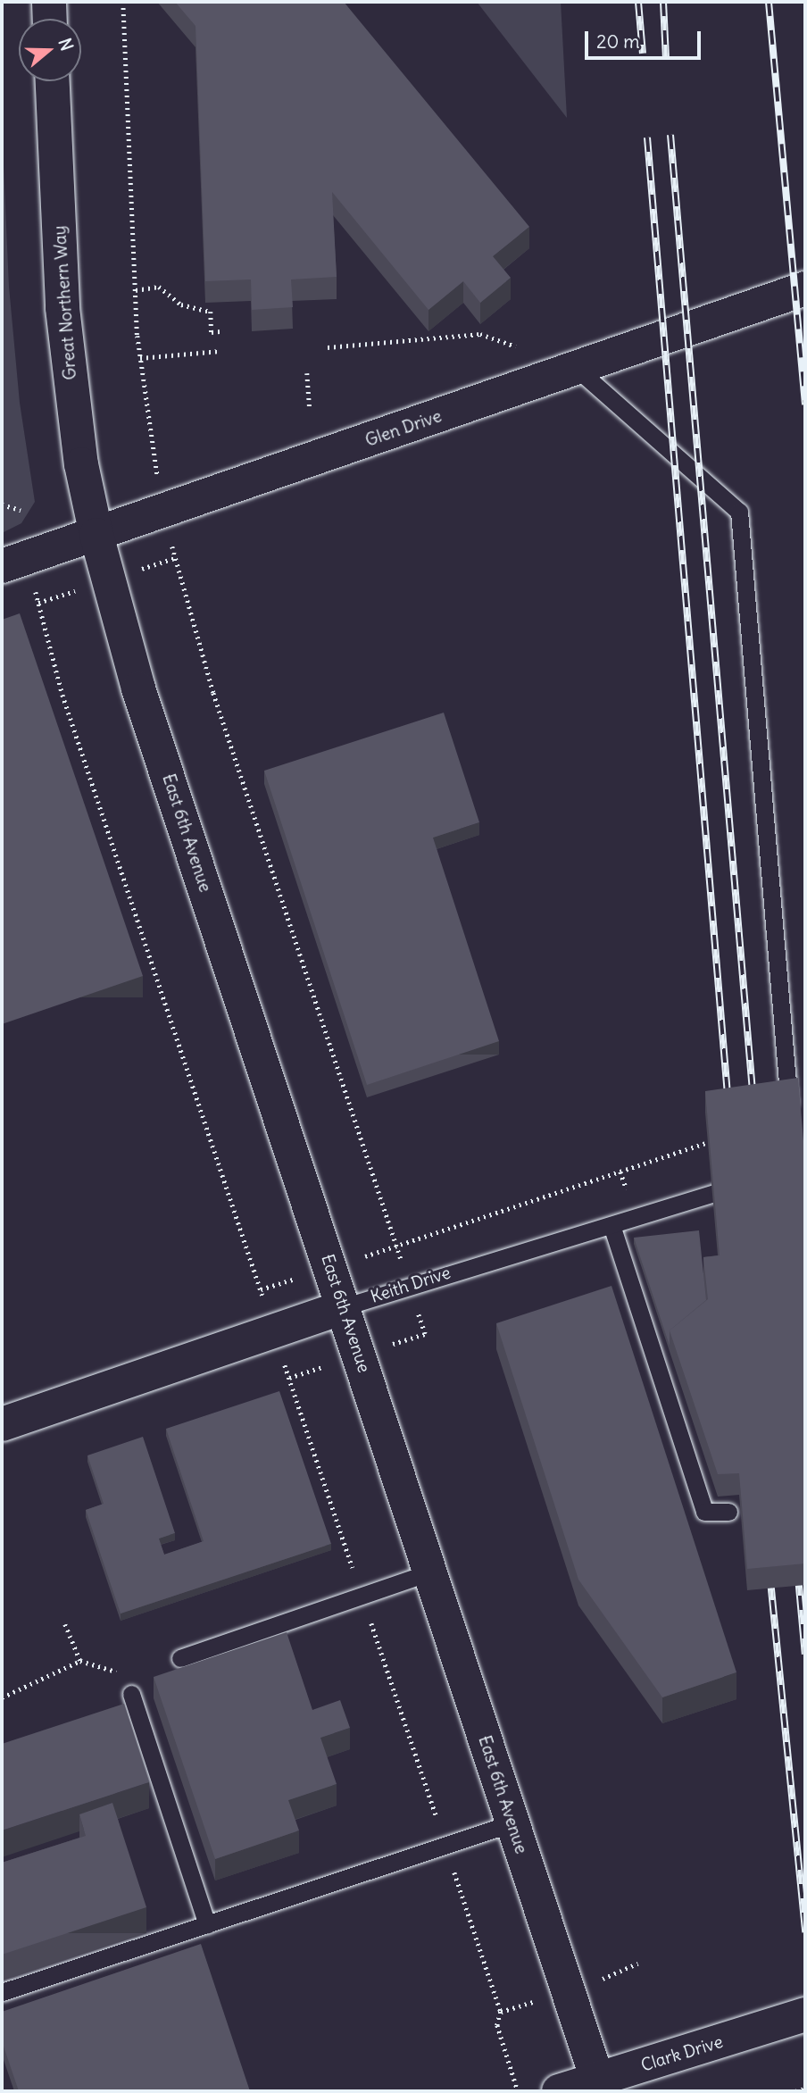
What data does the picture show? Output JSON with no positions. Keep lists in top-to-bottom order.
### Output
{
  "streets": {
    "main road": [
      "Great Northern Way",
      "Glen Drive",
      "East 6th Avenue",
      "Keith Drive",
      "Clark Drive"
    ]
  },
  "crossings": [
    ["Great Northern Way", "Glen Drive"],
    ["Great Northern Way", "East 6th Avenue"],
    ["Glen Drive", "East 6th Avenue"],
    ["East 6th Avenue", "Keith Drive"],
    ["East 6th Avenue", "Clark Drive"]
  ],
  "scale_bar": "20 m",
  "north": "right"
}
